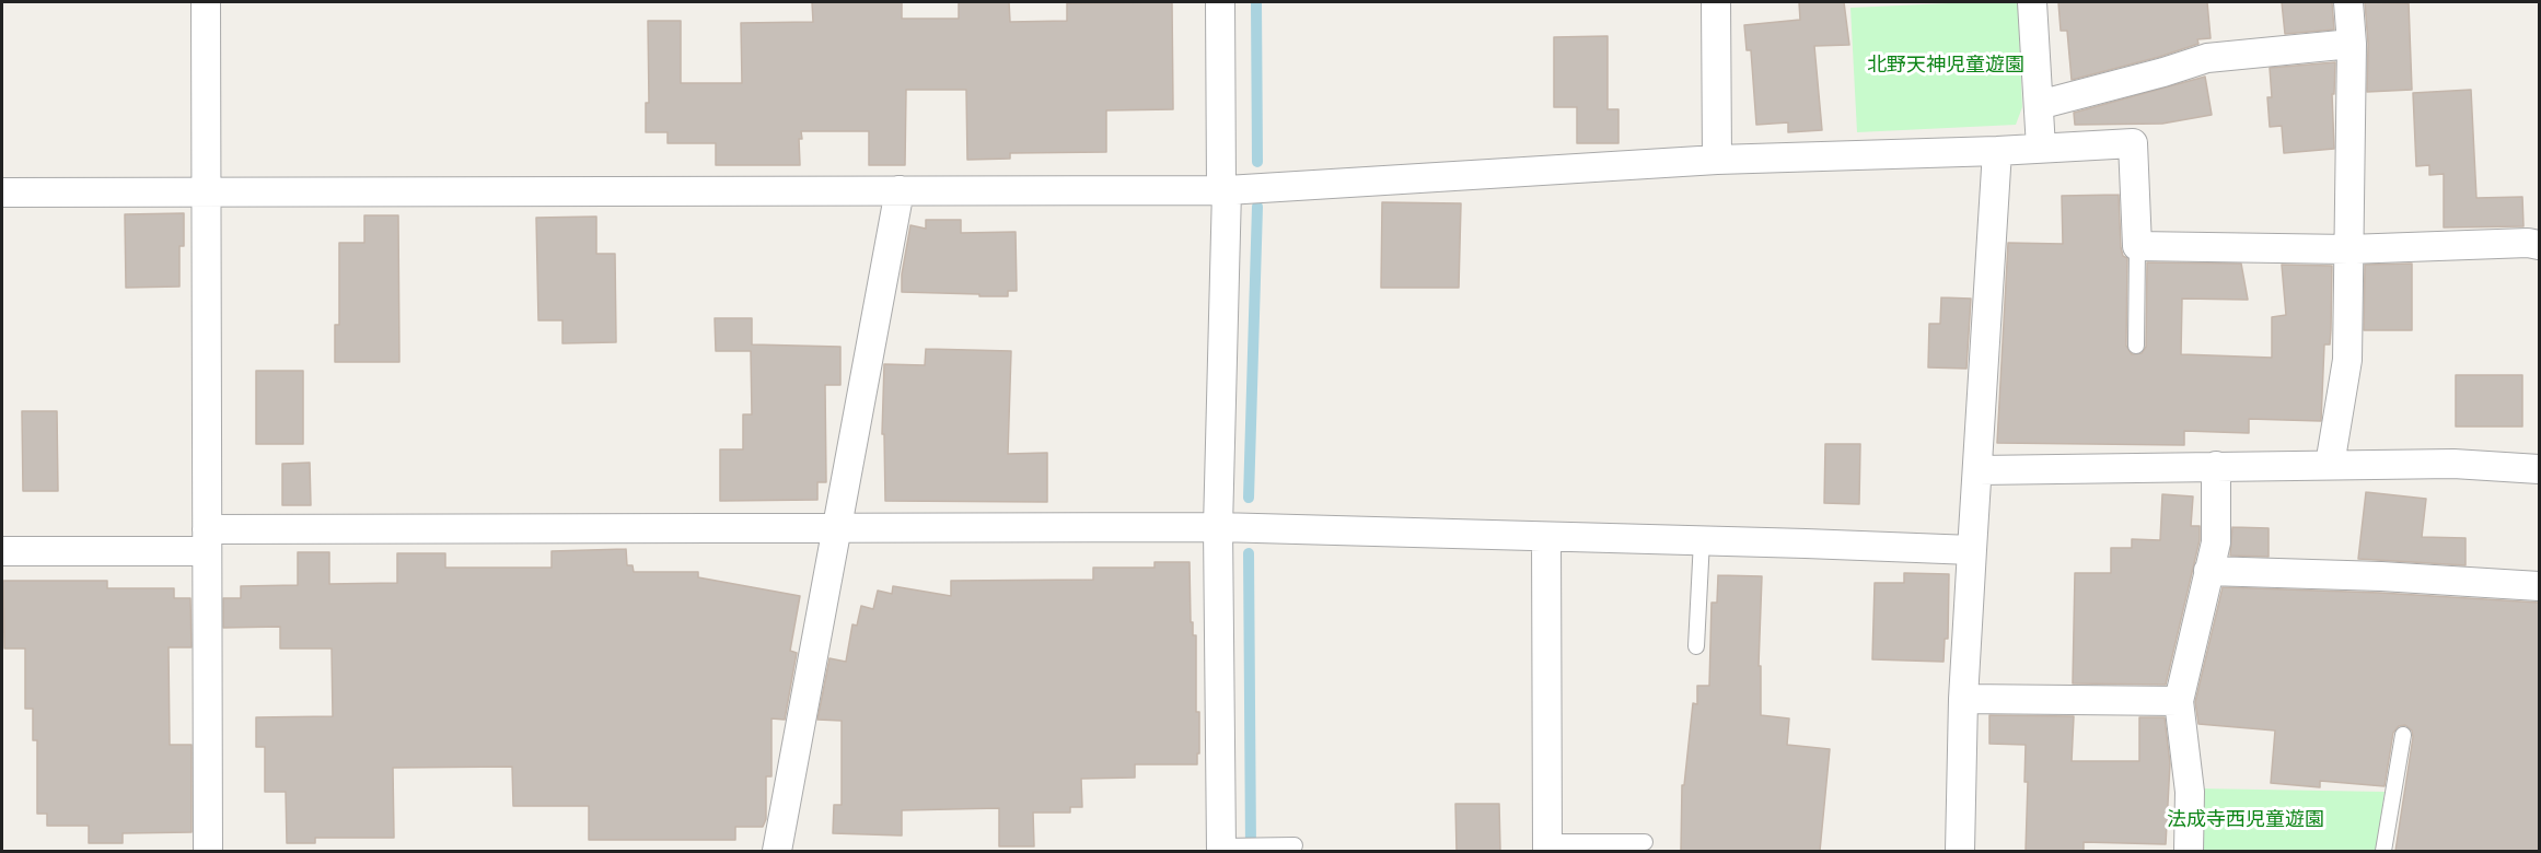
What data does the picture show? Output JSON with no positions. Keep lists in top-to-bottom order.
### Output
{
  "parks": ["北野天神児童遊園", "法成寺西児童遊園"]
}
